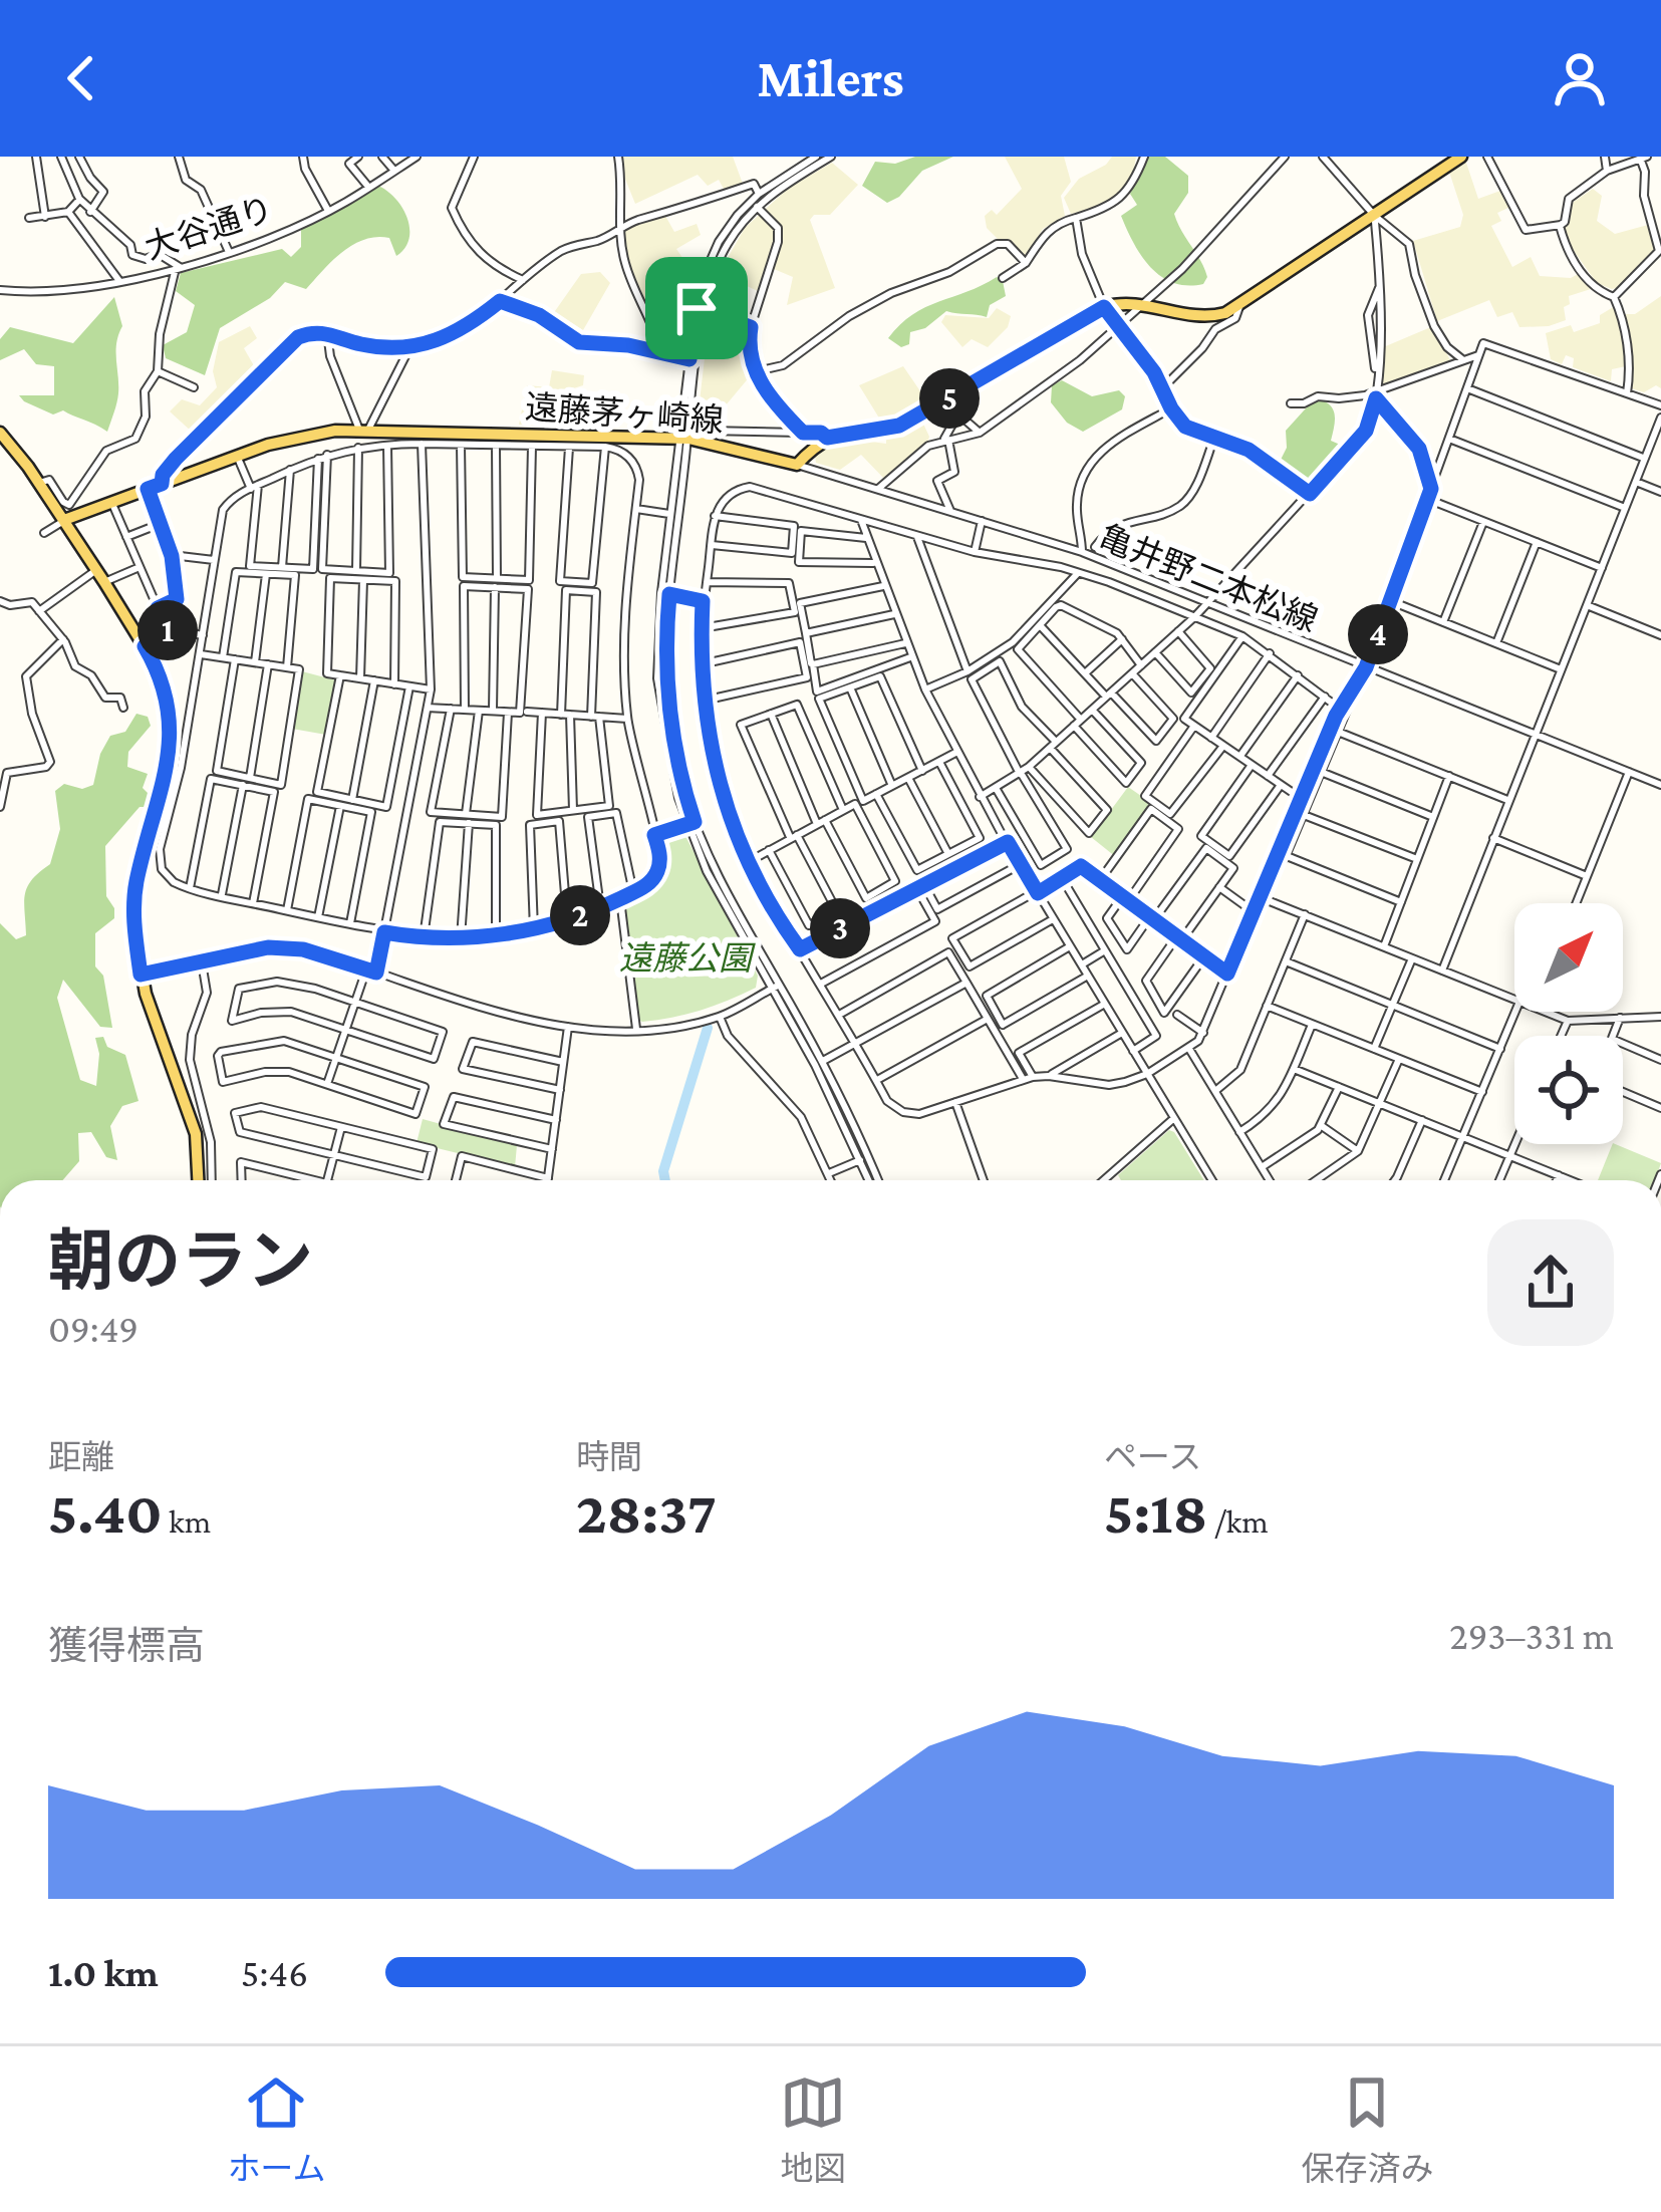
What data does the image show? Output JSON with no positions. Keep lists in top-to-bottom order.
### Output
{
  "streets": {
    "main road": ["遠藤茅ヶ崎線"],
    "street": ["大谷通り", "亀井野二本松線"]
  },
  "crossings": [
    ["遠藤茅ヶ崎線", "亀井野二本松線"]
  ],
  "parks": ["遠藤公園"],
  "north": "top right",
  "page": {
    "header": "Milers",
    "pins": [
      "5",
      "1",
      "4",
      "2",
      "3"
    ],
    "heading": ["朝のラン", "09:49"],
    "stats": [
      ["距離", "5.40 km"],
      ["時間", "28:37"],
      ["ペース", "5:18 /km"]
    ],
    "chart": ["獲得標高", "293–331 m"],
    "list": [
      {
        "name": "1.0 km",
        "note": "5:46"
      }
    ],
    "tabs": ["ホーム", "地図", "保存済み"]
  }
}
